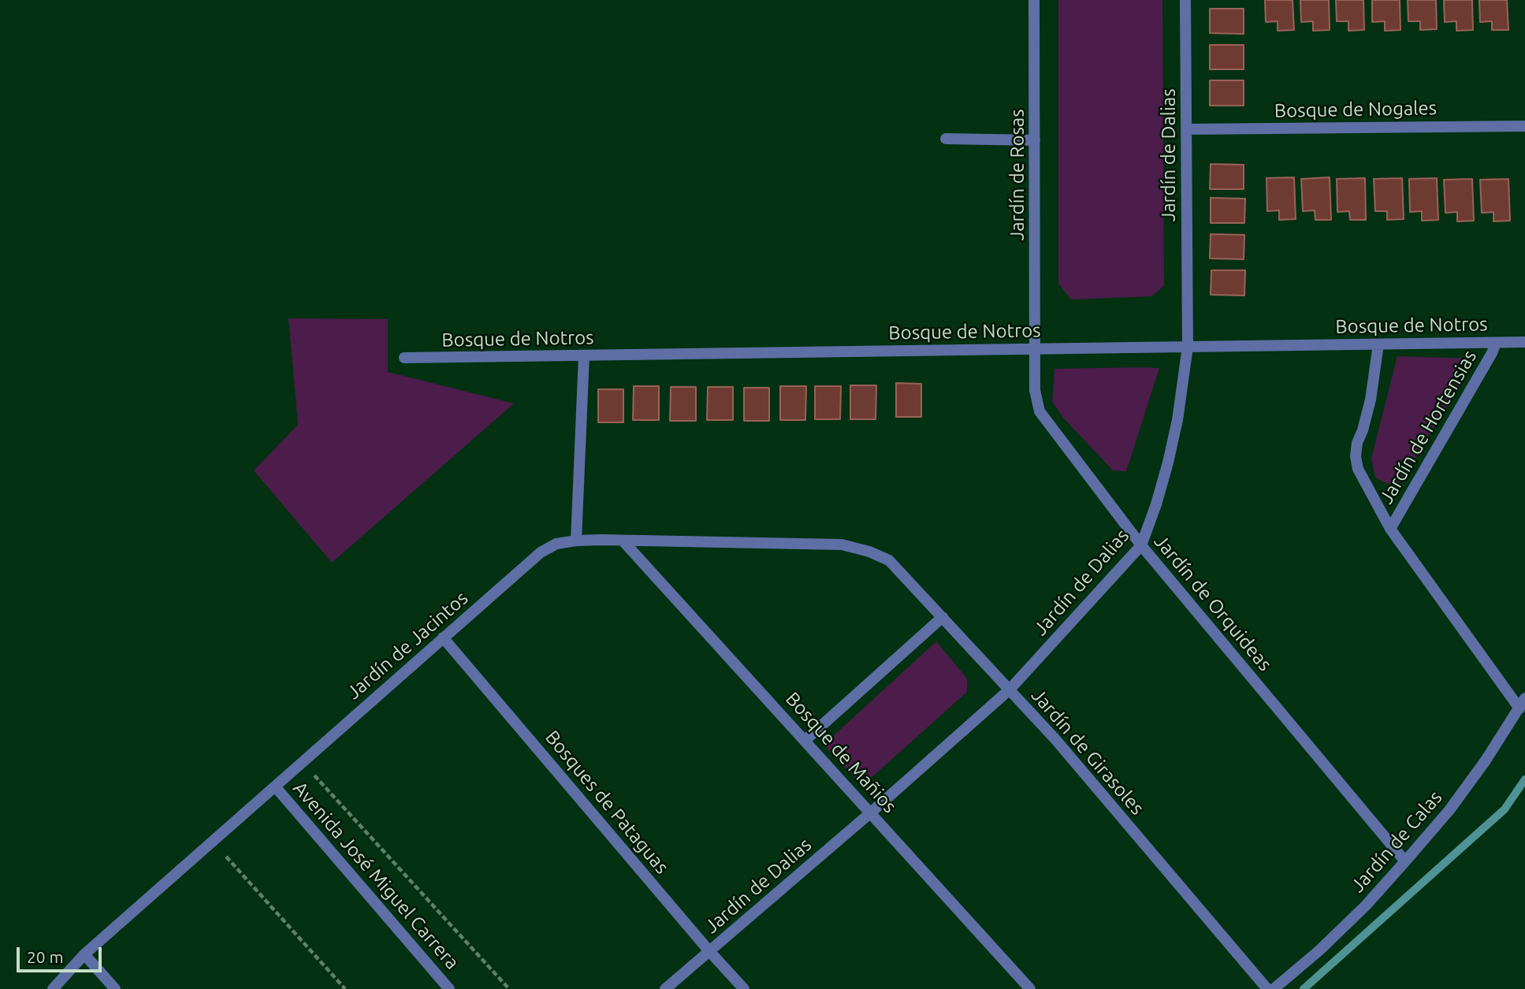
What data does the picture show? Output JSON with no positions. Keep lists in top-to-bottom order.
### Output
{
  "streets": {
    "street": [
      "Bosque de Nogales",
      "Jardín de Dalias",
      "Jardín de Rosas",
      "Bosque de Notros",
      "Jardín de Hortensias",
      "Jardín de Orquideas",
      "Jardín de Jacintos",
      "Jardín de Girasoles",
      "Bosque de Mañios",
      "Bosques de Pataguas",
      "Jardín de Calas",
      "Avenida José Miguel Carrera"
    ]
  },
  "crossings": [
    ["Bosque de Nogales", "Jardín de Dalias"],
    ["Jardín de Dalias", "Bosque de Notros"],
    ["Jardín de Dalias", "Jardín de Orquideas"],
    ["Jardín de Dalias", "Jardín de Girasoles"],
    ["Jardín de Dalias", "Bosque de Mañios"],
    ["Jardín de Dalias", "Bosques de Pataguas"],
    ["Jardín de Rosas", "Bosque de Notros"],
    ["Jardín de Rosas", "Jardín de Orquideas"],
    ["Bosque de Notros", "Jardín de Hortensias"],
    ["Bosque de Notros", "Jardín de Orquideas"],
    ["Jardín de Orquideas", "Jardín de Calas"],
    ["Jardín de Jacintos", "Jardín de Girasoles"],
    ["Jardín de Jacintos", "Bosque de Mañios"],
    ["Jardín de Jacintos", "Bosques de Pataguas"],
    ["Jardín de Jacintos", "Avenida José Miguel Carrera"]
  ],
  "scale_bar": "20 m"
}
